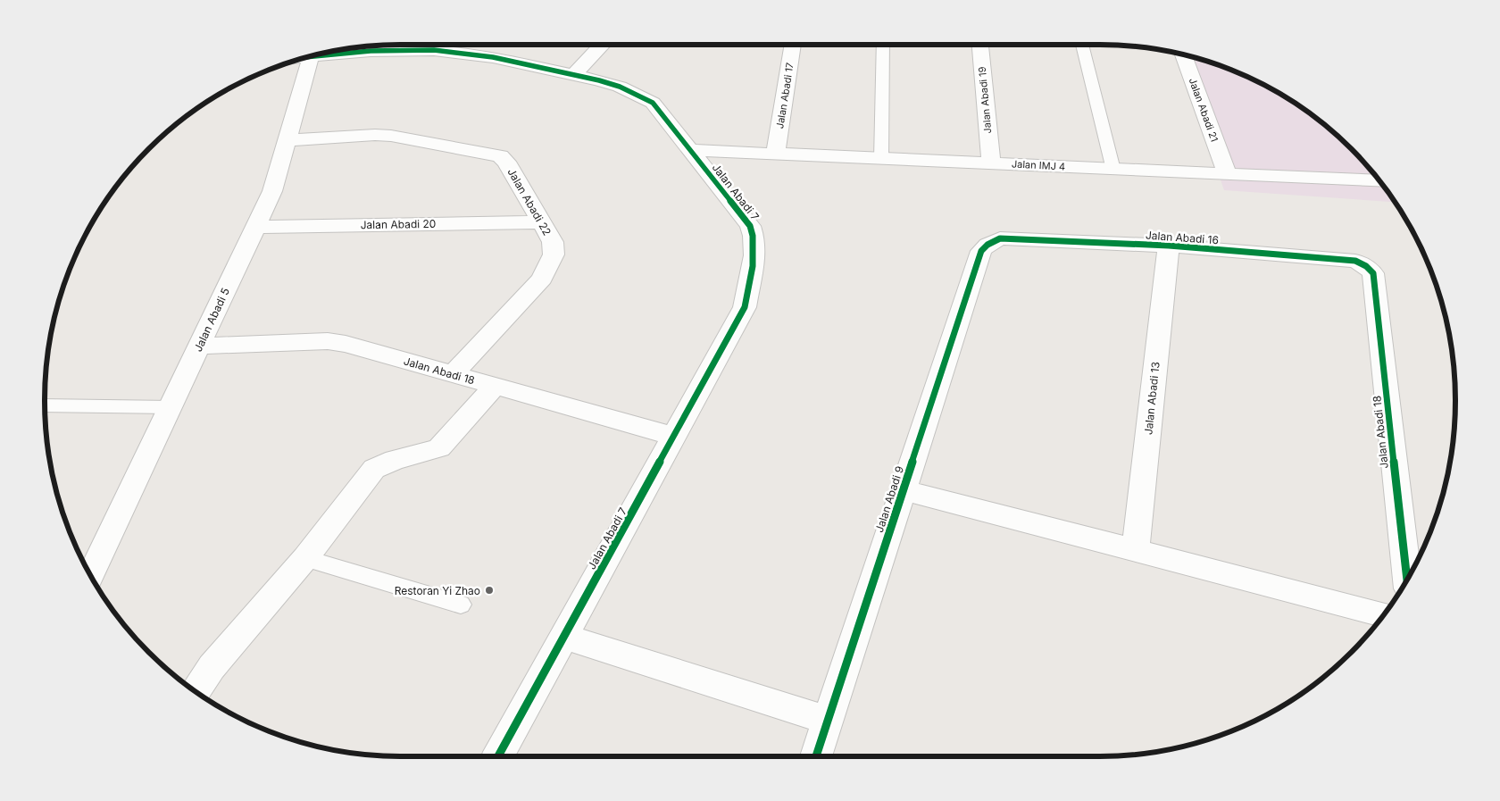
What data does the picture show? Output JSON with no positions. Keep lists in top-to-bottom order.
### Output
{
  "streets": {
    "street": [
      "Jalan Abadi 17",
      "Jalan Abadi 19",
      "Jalan Abadi 21",
      "Jalan IMJ 4",
      "Jalan Abadi 7",
      "Jalan Abadi 22",
      "Jalan Abadi 20",
      "Jalan Abadi 16",
      "Jalan Abadi 5",
      "Jalan Abadi 18",
      "Jalan Abadi 13",
      "Jalan Abadi 9"
    ]
  },
  "crossings": [
    ["Jalan Abadi 17", "Jalan IMJ 4"],
    ["Jalan Abadi 19", "Jalan IMJ 4"],
    ["Jalan Abadi 21", "Jalan IMJ 4"],
    ["Jalan IMJ 4", "Jalan Abadi 7"],
    ["Jalan Abadi 7", "Jalan Abadi 18"],
    ["Jalan Abadi 22", "Jalan Abadi 20"],
    ["Jalan Abadi 22", "Jalan Abadi 5"],
    ["Jalan Abadi 22", "Jalan Abadi 18"],
    ["Jalan Abadi 20", "Jalan Abadi 5"],
    ["Jalan Abadi 16", "Jalan Abadi 18"],
    ["Jalan Abadi 16", "Jalan Abadi 13"],
    ["Jalan Abadi 16", "Jalan Abadi 9"],
    ["Jalan Abadi 5", "Jalan Abadi 18"]
  ],
  "places": ["Restoran Yi Zhao"]
}
